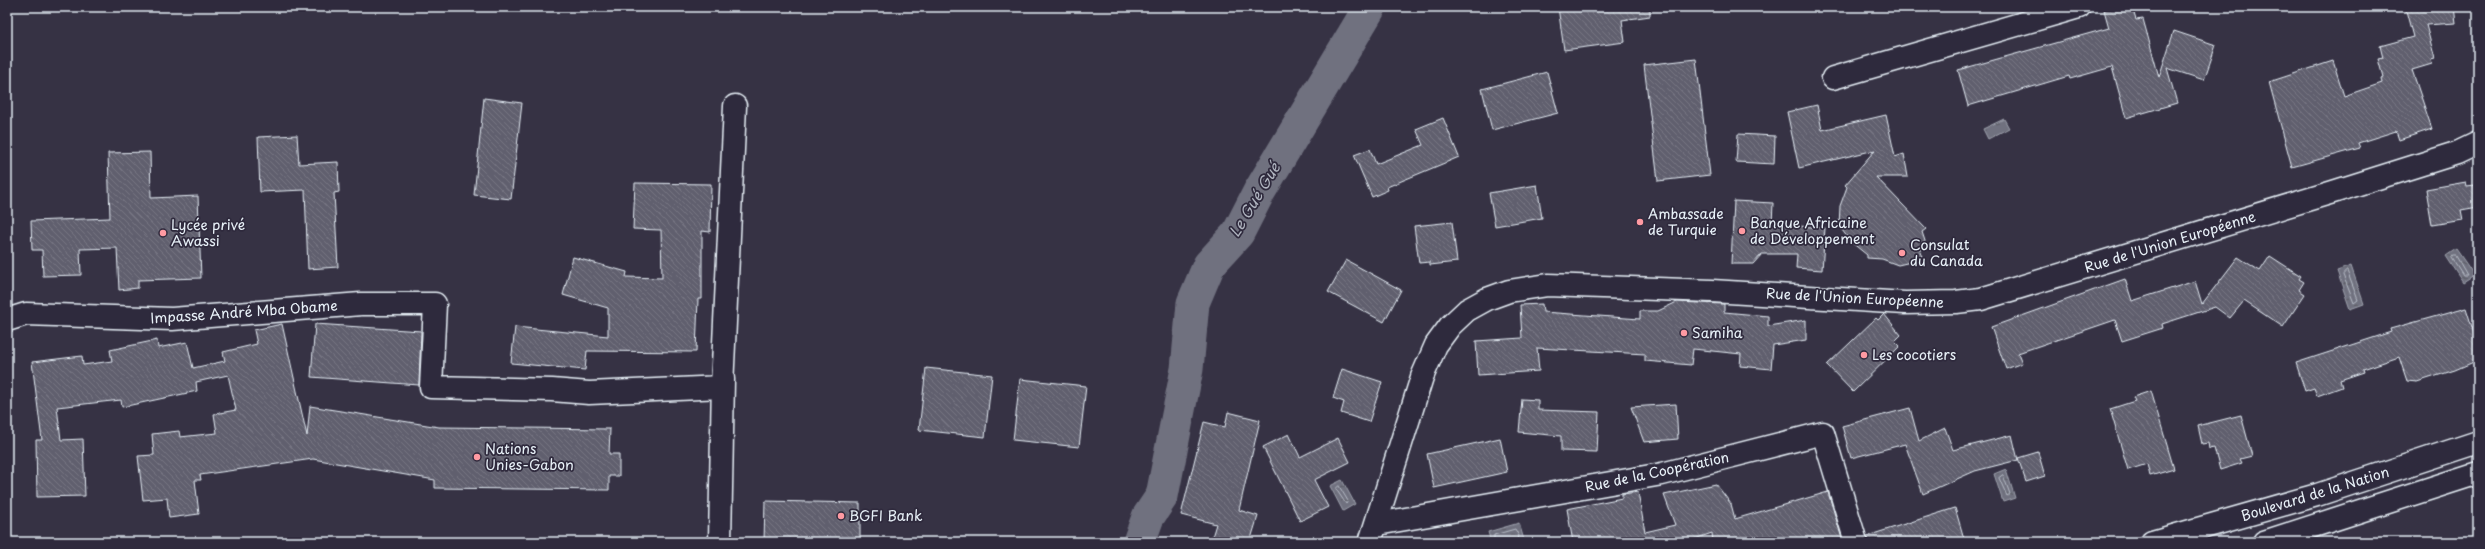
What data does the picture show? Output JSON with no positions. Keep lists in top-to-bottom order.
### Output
{
  "streets": {
    "street": [
      "Rue de l'Union Européenne",
      "Impasse André Mba Obame",
      "Rue de la Coopération",
      "Boulevard de la Nation"
    ]
  },
  "crossings": [
    ["Rue de l'Union Européenne", "Rue de la Coopération"]
  ],
  "water": ["Le Gué Gué"],
  "places": [
    "Ambassade de Turquie",
    "Banque Africaine de Développement",
    "Lycée privé Awassi",
    "Consulat du Canada",
    "Samiha",
    "Les cocotiers",
    "Nations Unies-Gabon",
    "BGFI Bank"
  ]
}
